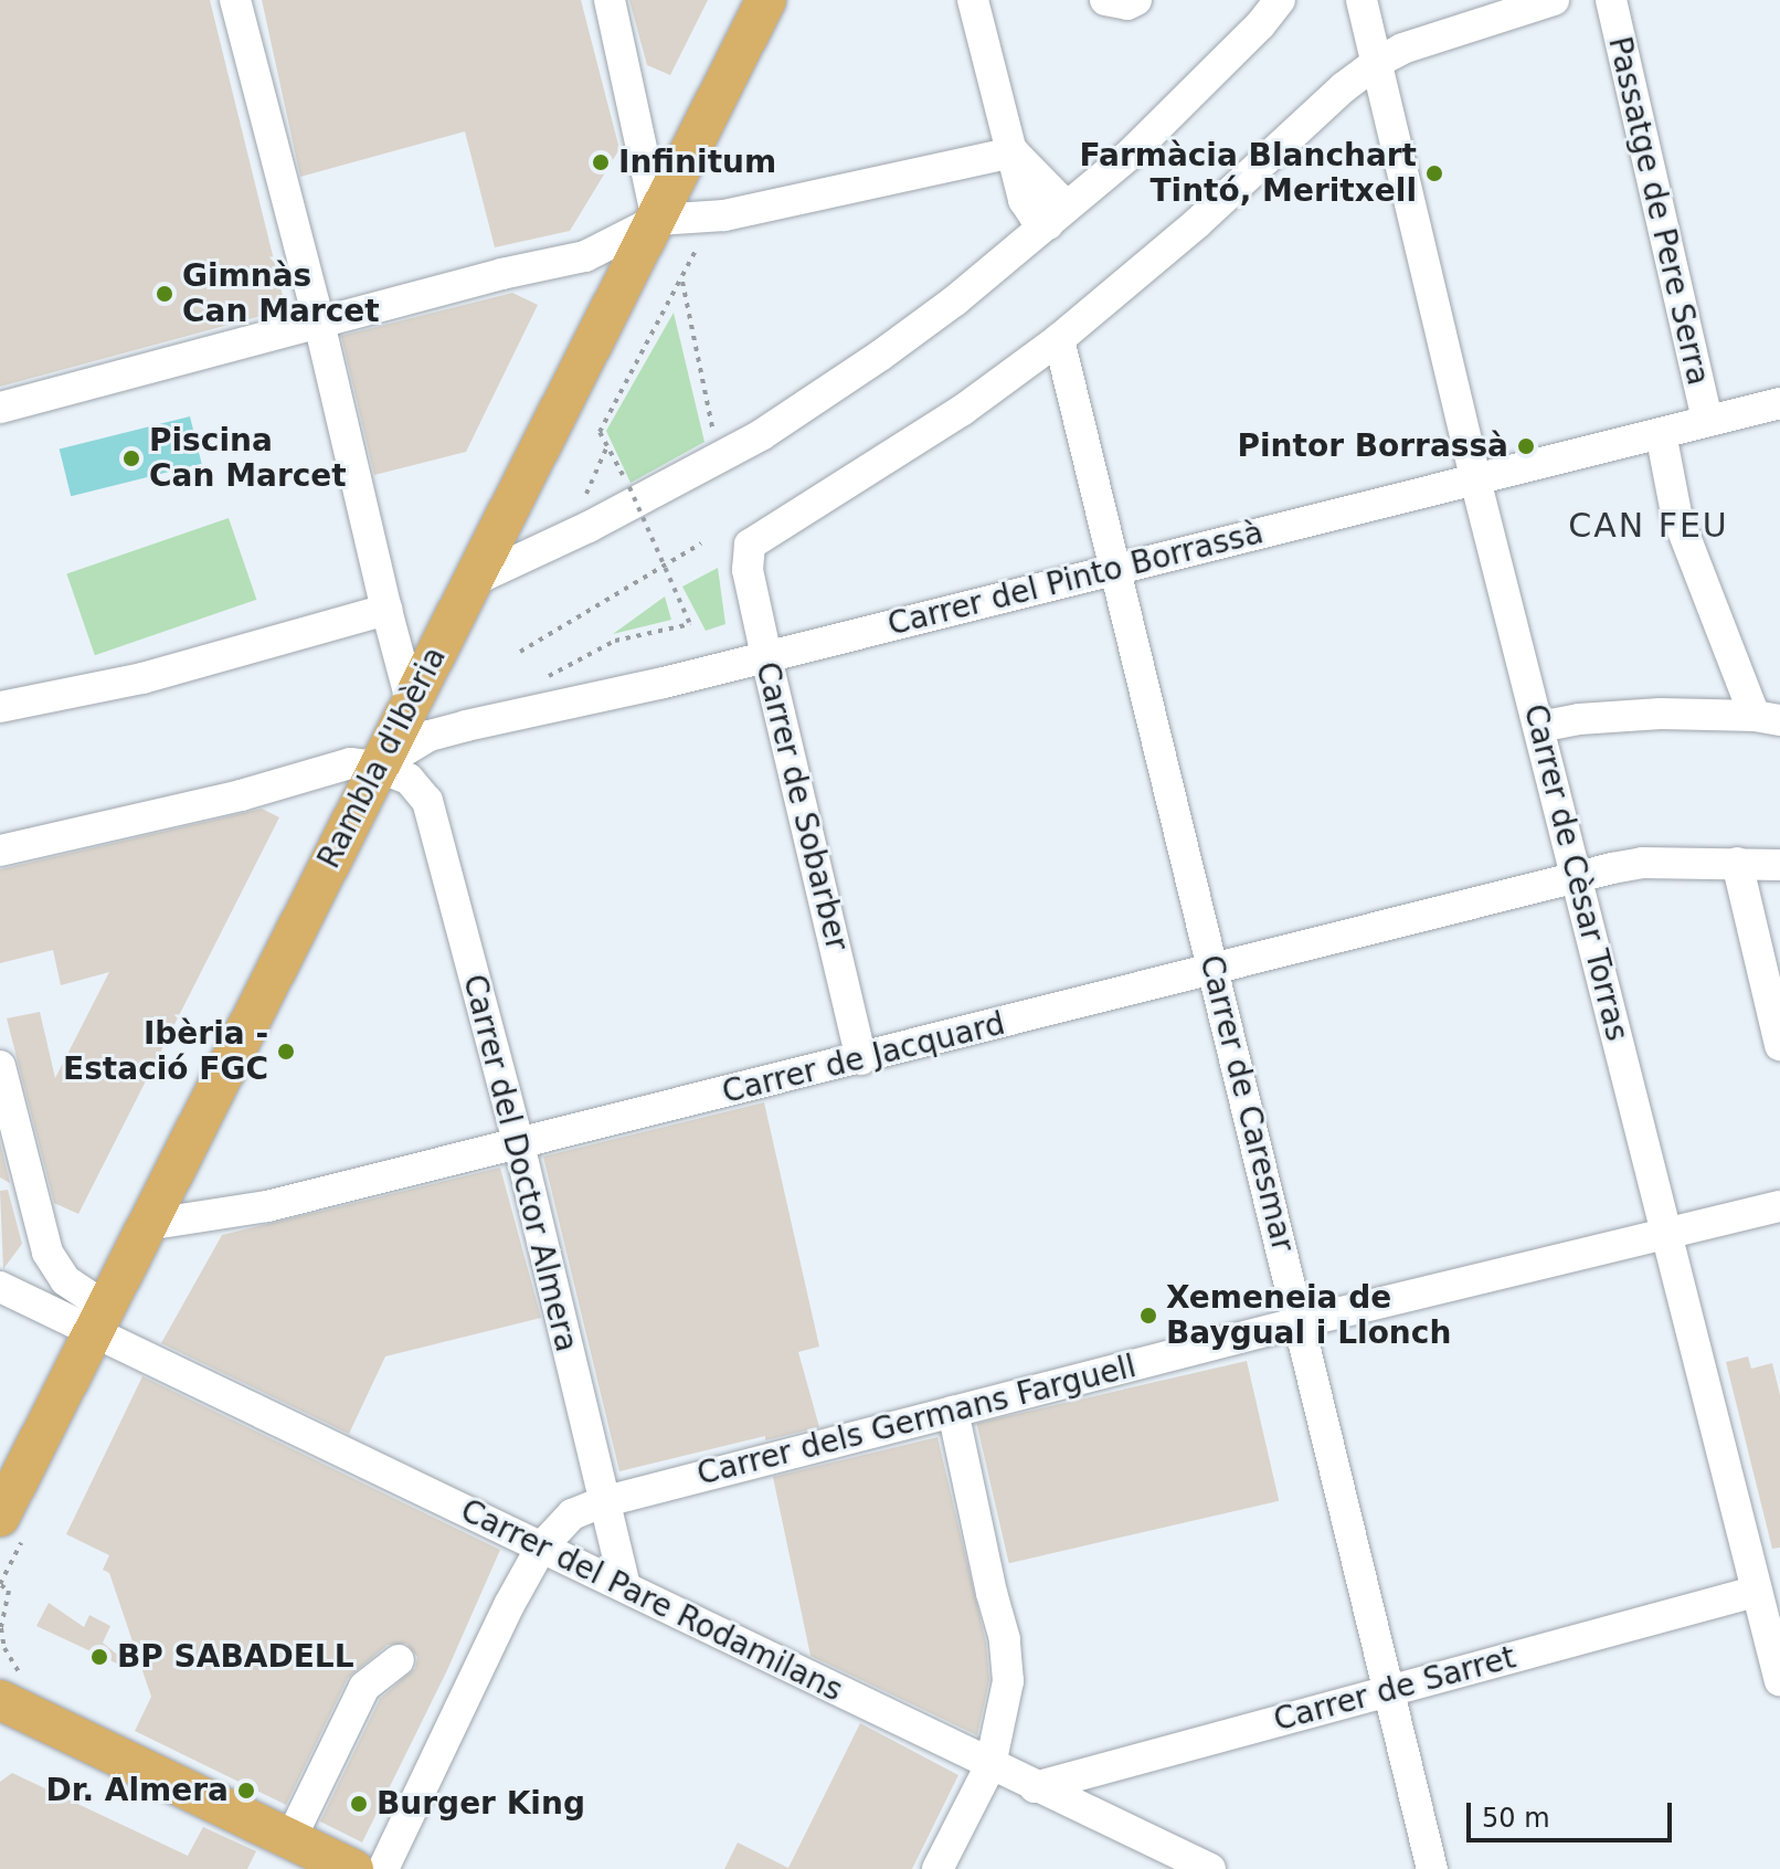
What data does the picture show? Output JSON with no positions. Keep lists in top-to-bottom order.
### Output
{
  "streets": {
    "main road": ["Rambla d'Ibèria"],
    "street": [
      "Passatge de Pere Serra",
      "Carrer del Pinto Borrassà",
      "Carrer de Sobarber",
      "Carrer de Cèsar Torras",
      "Carrer de Jacquard",
      "Carrer de Caresmar",
      "Carrer del Doctor Almera",
      "Carrer dels Germans Farguell",
      "Carrer del Pare Rodamilans",
      "Carrer de Sarret"
    ]
  },
  "crossings": [
    ["Passatge de Pere Serra", "Carrer del Pinto Borrassà"],
    ["Carrer del Pinto Borrassà", "Rambla d'Ibèria"],
    ["Carrer del Pinto Borrassà", "Carrer de Sobarber"],
    ["Carrer del Pinto Borrassà", "Carrer de Cèsar Torras"],
    ["Carrer del Pinto Borrassà", "Carrer de Caresmar"],
    ["Carrer del Pinto Borrassà", "Carrer del Doctor Almera"],
    ["Rambla d'Ibèria", "Carrer de Jacquard"],
    ["Rambla d'Ibèria", "Carrer del Doctor Almera"],
    ["Rambla d'Ibèria", "Carrer del Pare Rodamilans"],
    ["Carrer de Sobarber", "Carrer de Jacquard"],
    ["Carrer de Sobarber", "Carrer de Caresmar"],
    ["Carrer de Cèsar Torras", "Carrer de Jacquard"],
    ["Carrer de Cèsar Torras", "Carrer dels Germans Farguell"],
    ["Carrer de Cèsar Torras", "Carrer de Sarret"],
    ["Carrer de Jacquard", "Carrer de Caresmar"],
    ["Carrer de Jacquard", "Carrer del Doctor Almera"],
    ["Carrer de Caresmar", "Carrer dels Germans Farguell"],
    ["Carrer de Caresmar", "Carrer de Sarret"],
    ["Carrer del Doctor Almera", "Carrer dels Germans Farguell"],
    ["Carrer del Doctor Almera", "Carrer del Pare Rodamilans"],
    ["Carrer dels Germans Farguell", "Carrer del Pare Rodamilans"],
    ["Carrer del Pare Rodamilans", "Carrer de Sarret"]
  ],
  "districts": ["CAN FEU"],
  "places": [
    "Infinitum",
    "Farmàcia Blanchart Tintó, Meritxell",
    "Gimnàs Can Marcet",
    "Pintor Borrassà",
    "Piscina Can Marcet",
    "Ibèria - Estació FGC",
    "Xemeneia de Baygual i Llonch",
    "BP SABADELL",
    "Dr. Almera",
    "Burger King"
  ],
  "scale_bar": "50 m"
}
